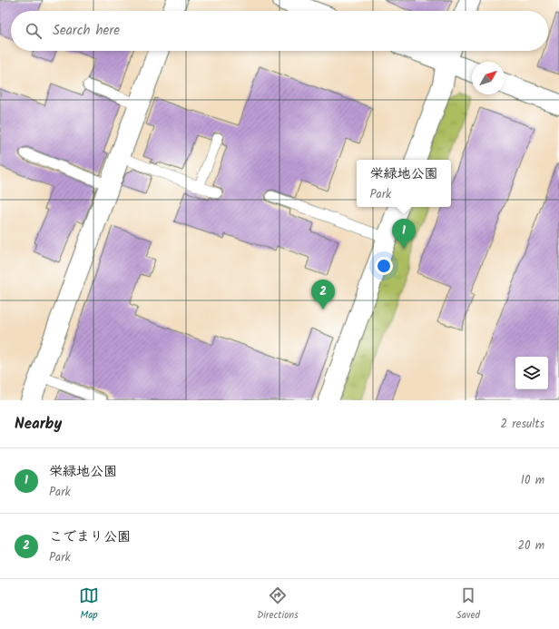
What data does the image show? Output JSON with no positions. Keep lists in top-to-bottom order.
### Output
{
  "north": "top right",
  "page": {
    "search": "Search here",
    "popup": ["栄緑地公園", "Park"],
    "pins": ["1", "2"],
    "heading": ["Nearby", "2 results"],
    "list": [
      {
        "mark": "1",
        "name": "栄緑地公園",
        "note": "Park",
        "value": "10 m"
      },
      {
        "mark": "2",
        "name": "こでまり公園",
        "note": "Park",
        "value": "20 m"
      }
    ],
    "nav": ["Map", "Directions", "Saved"]
  }
}
